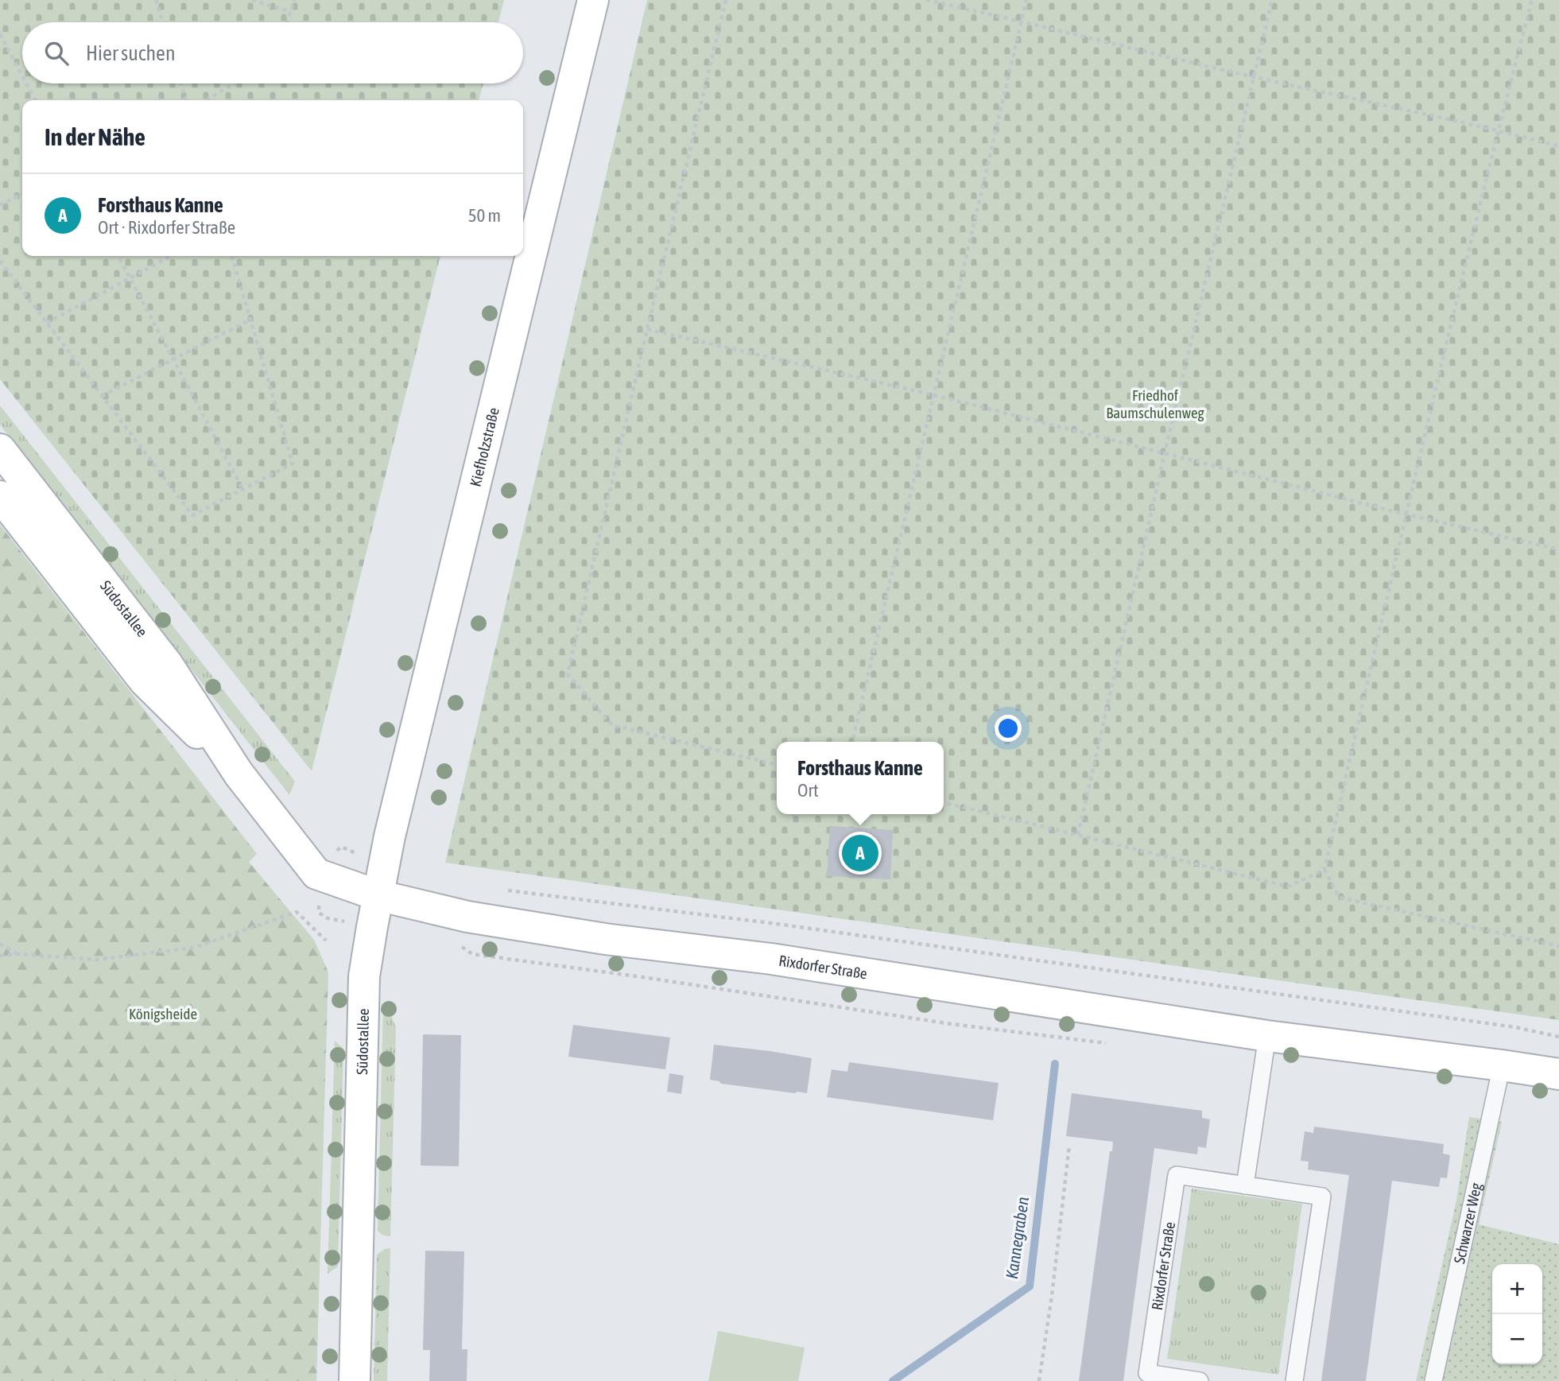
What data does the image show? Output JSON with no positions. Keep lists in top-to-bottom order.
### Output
{
  "streets": {
    "main road": ["Kiefholzstraße", "Südostallee", "Rixdorfer Straße"],
    "lane": ["Schwarzer Weg"]
  },
  "crossings": [
    ["Kiefholzstraße", "Südostallee"],
    ["Kiefholzstraße", "Rixdorfer Straße"],
    ["Südostallee", "Rixdorfer Straße"],
    ["Rixdorfer Straße", "Schwarzer Weg"]
  ],
  "water": ["Kannegraben"],
  "parks": ["Friedhof Baumschulenweg", "Königsheide"],
  "page": {
    "search": "Hier suchen",
    "heading": "In der Nähe",
    "list": [
      {
        "mark": "A",
        "name": "Forsthaus Kanne",
        "note": "Ort · Rixdorfer Straße",
        "value": "50 m"
      }
    ],
    "popup": ["Forsthaus Kanne", "Ort"],
    "pins": "A",
    "map_buttons": ["+", "−"]
  }
}
